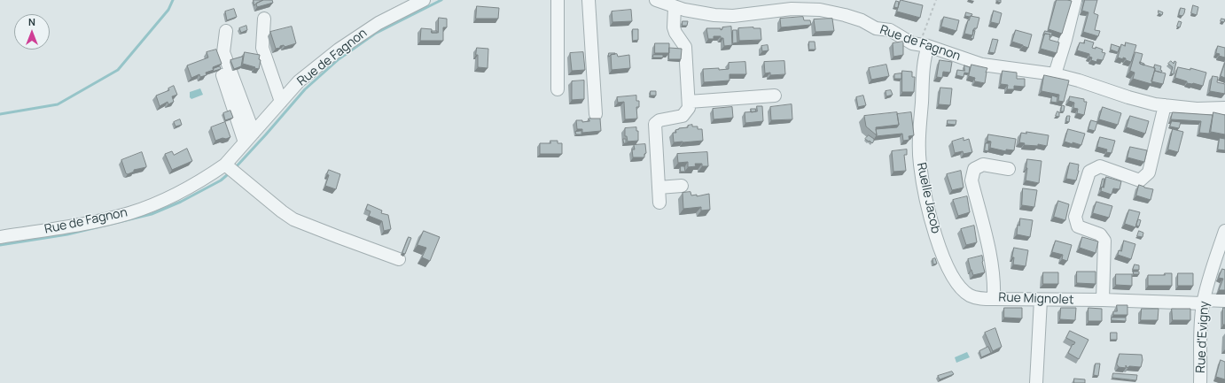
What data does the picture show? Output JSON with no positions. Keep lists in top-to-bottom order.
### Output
{
  "streets": {
    "street": [
      "Rue de Fagnon",
      "Ruelle Jacob",
      "Rue Mignolet",
      "Rue d'Evigny"
    ]
  },
  "crossings": [
    ["Rue de Fagnon", "Ruelle Jacob"],
    ["Ruelle Jacob", "Rue Mignolet"],
    ["Rue Mignolet", "Rue d'Evigny"]
  ],
  "north": "top"
}
